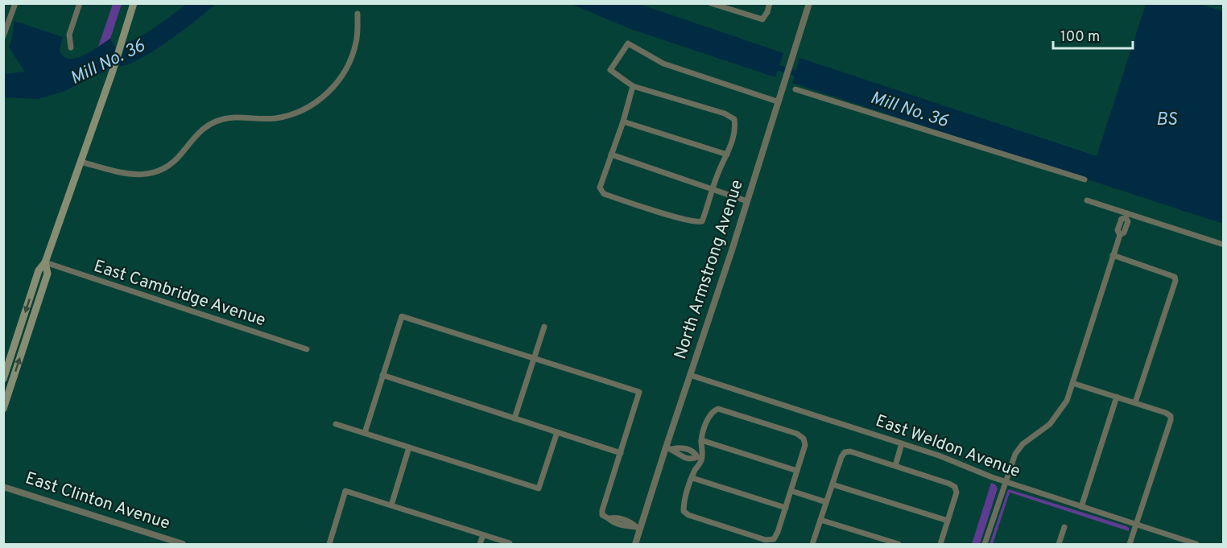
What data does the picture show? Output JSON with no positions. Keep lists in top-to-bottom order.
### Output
{
  "streets": {
    "street": [
      "North Armstrong Avenue",
      "East Cambridge Avenue",
      "East Weldon Avenue",
      "East Clinton Avenue"
    ]
  },
  "crossings": [
    ["North Armstrong Avenue", "East Weldon Avenue"]
  ],
  "water": ["Mill No. 36", "BS"],
  "scale_bar": "100 m"
}
